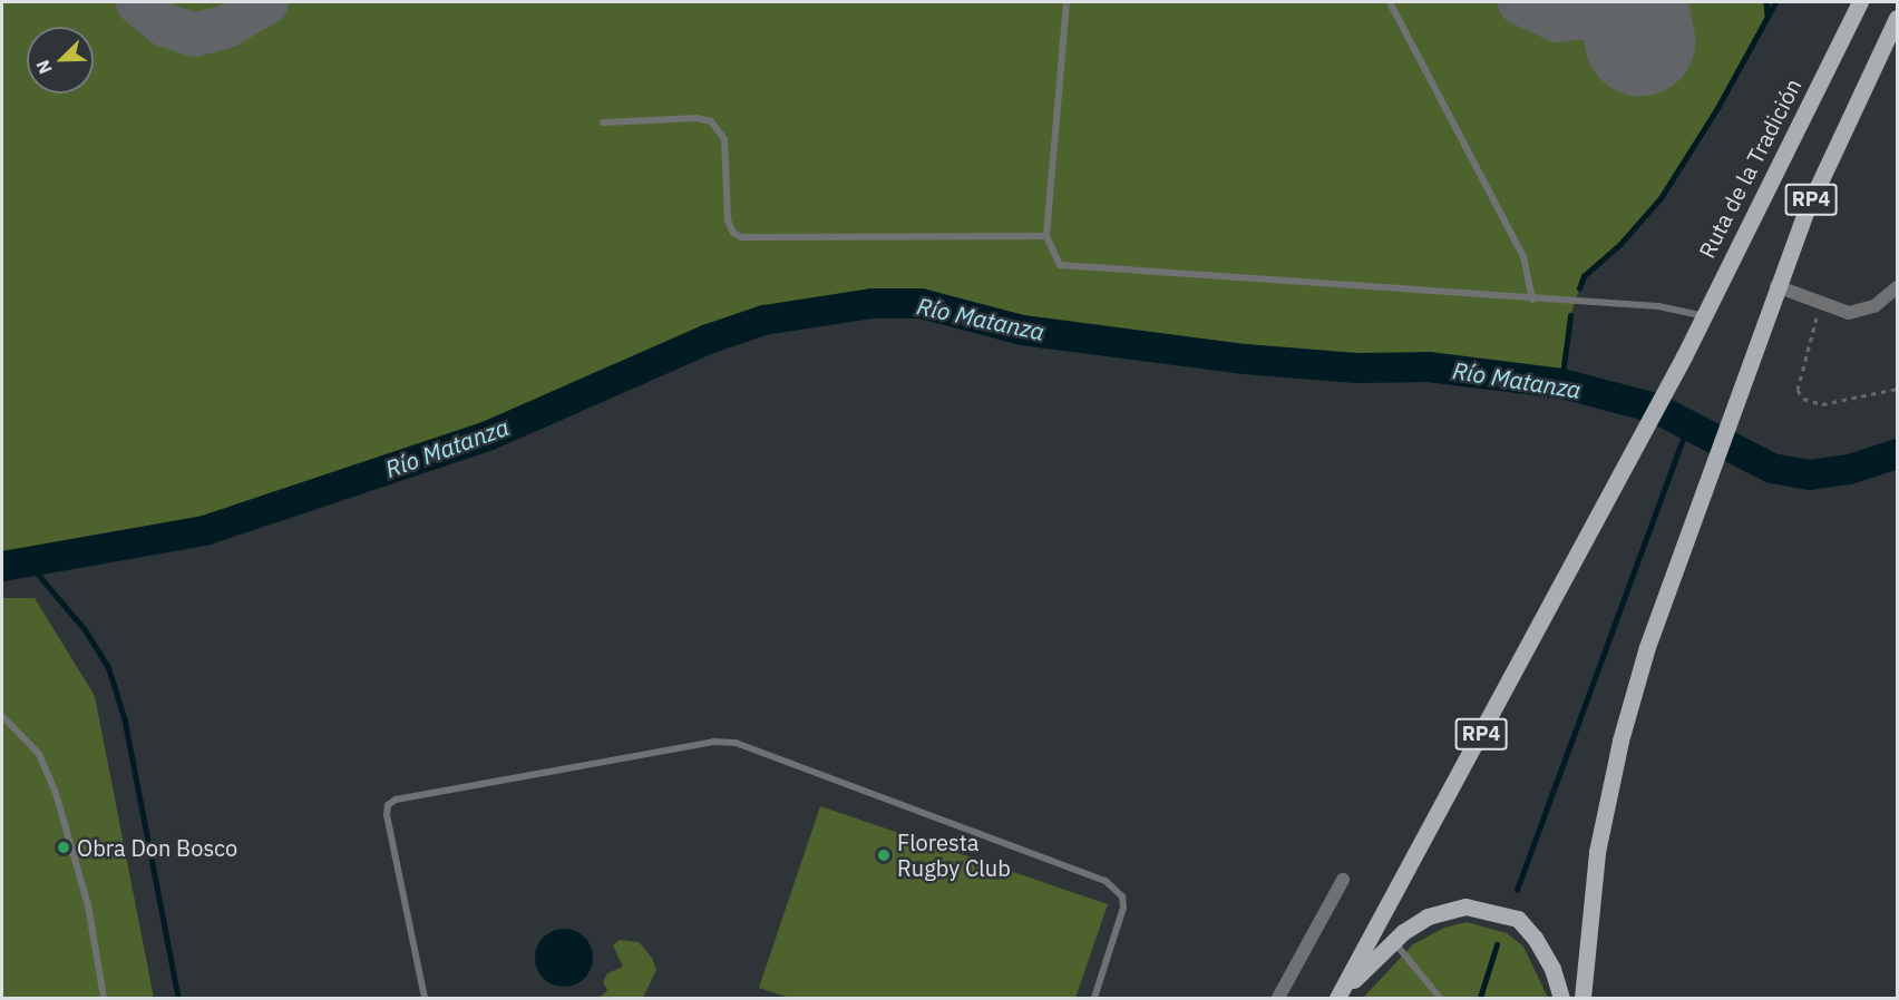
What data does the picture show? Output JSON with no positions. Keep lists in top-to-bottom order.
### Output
{
  "streets": {
    "main road": ["Ruta de la Tradición", "RP4"]
  },
  "water": ["Río Matanza"],
  "places": ["Obra Don Bosco", "Floresta Rugby Club"],
  "north": "bottom left"
}
